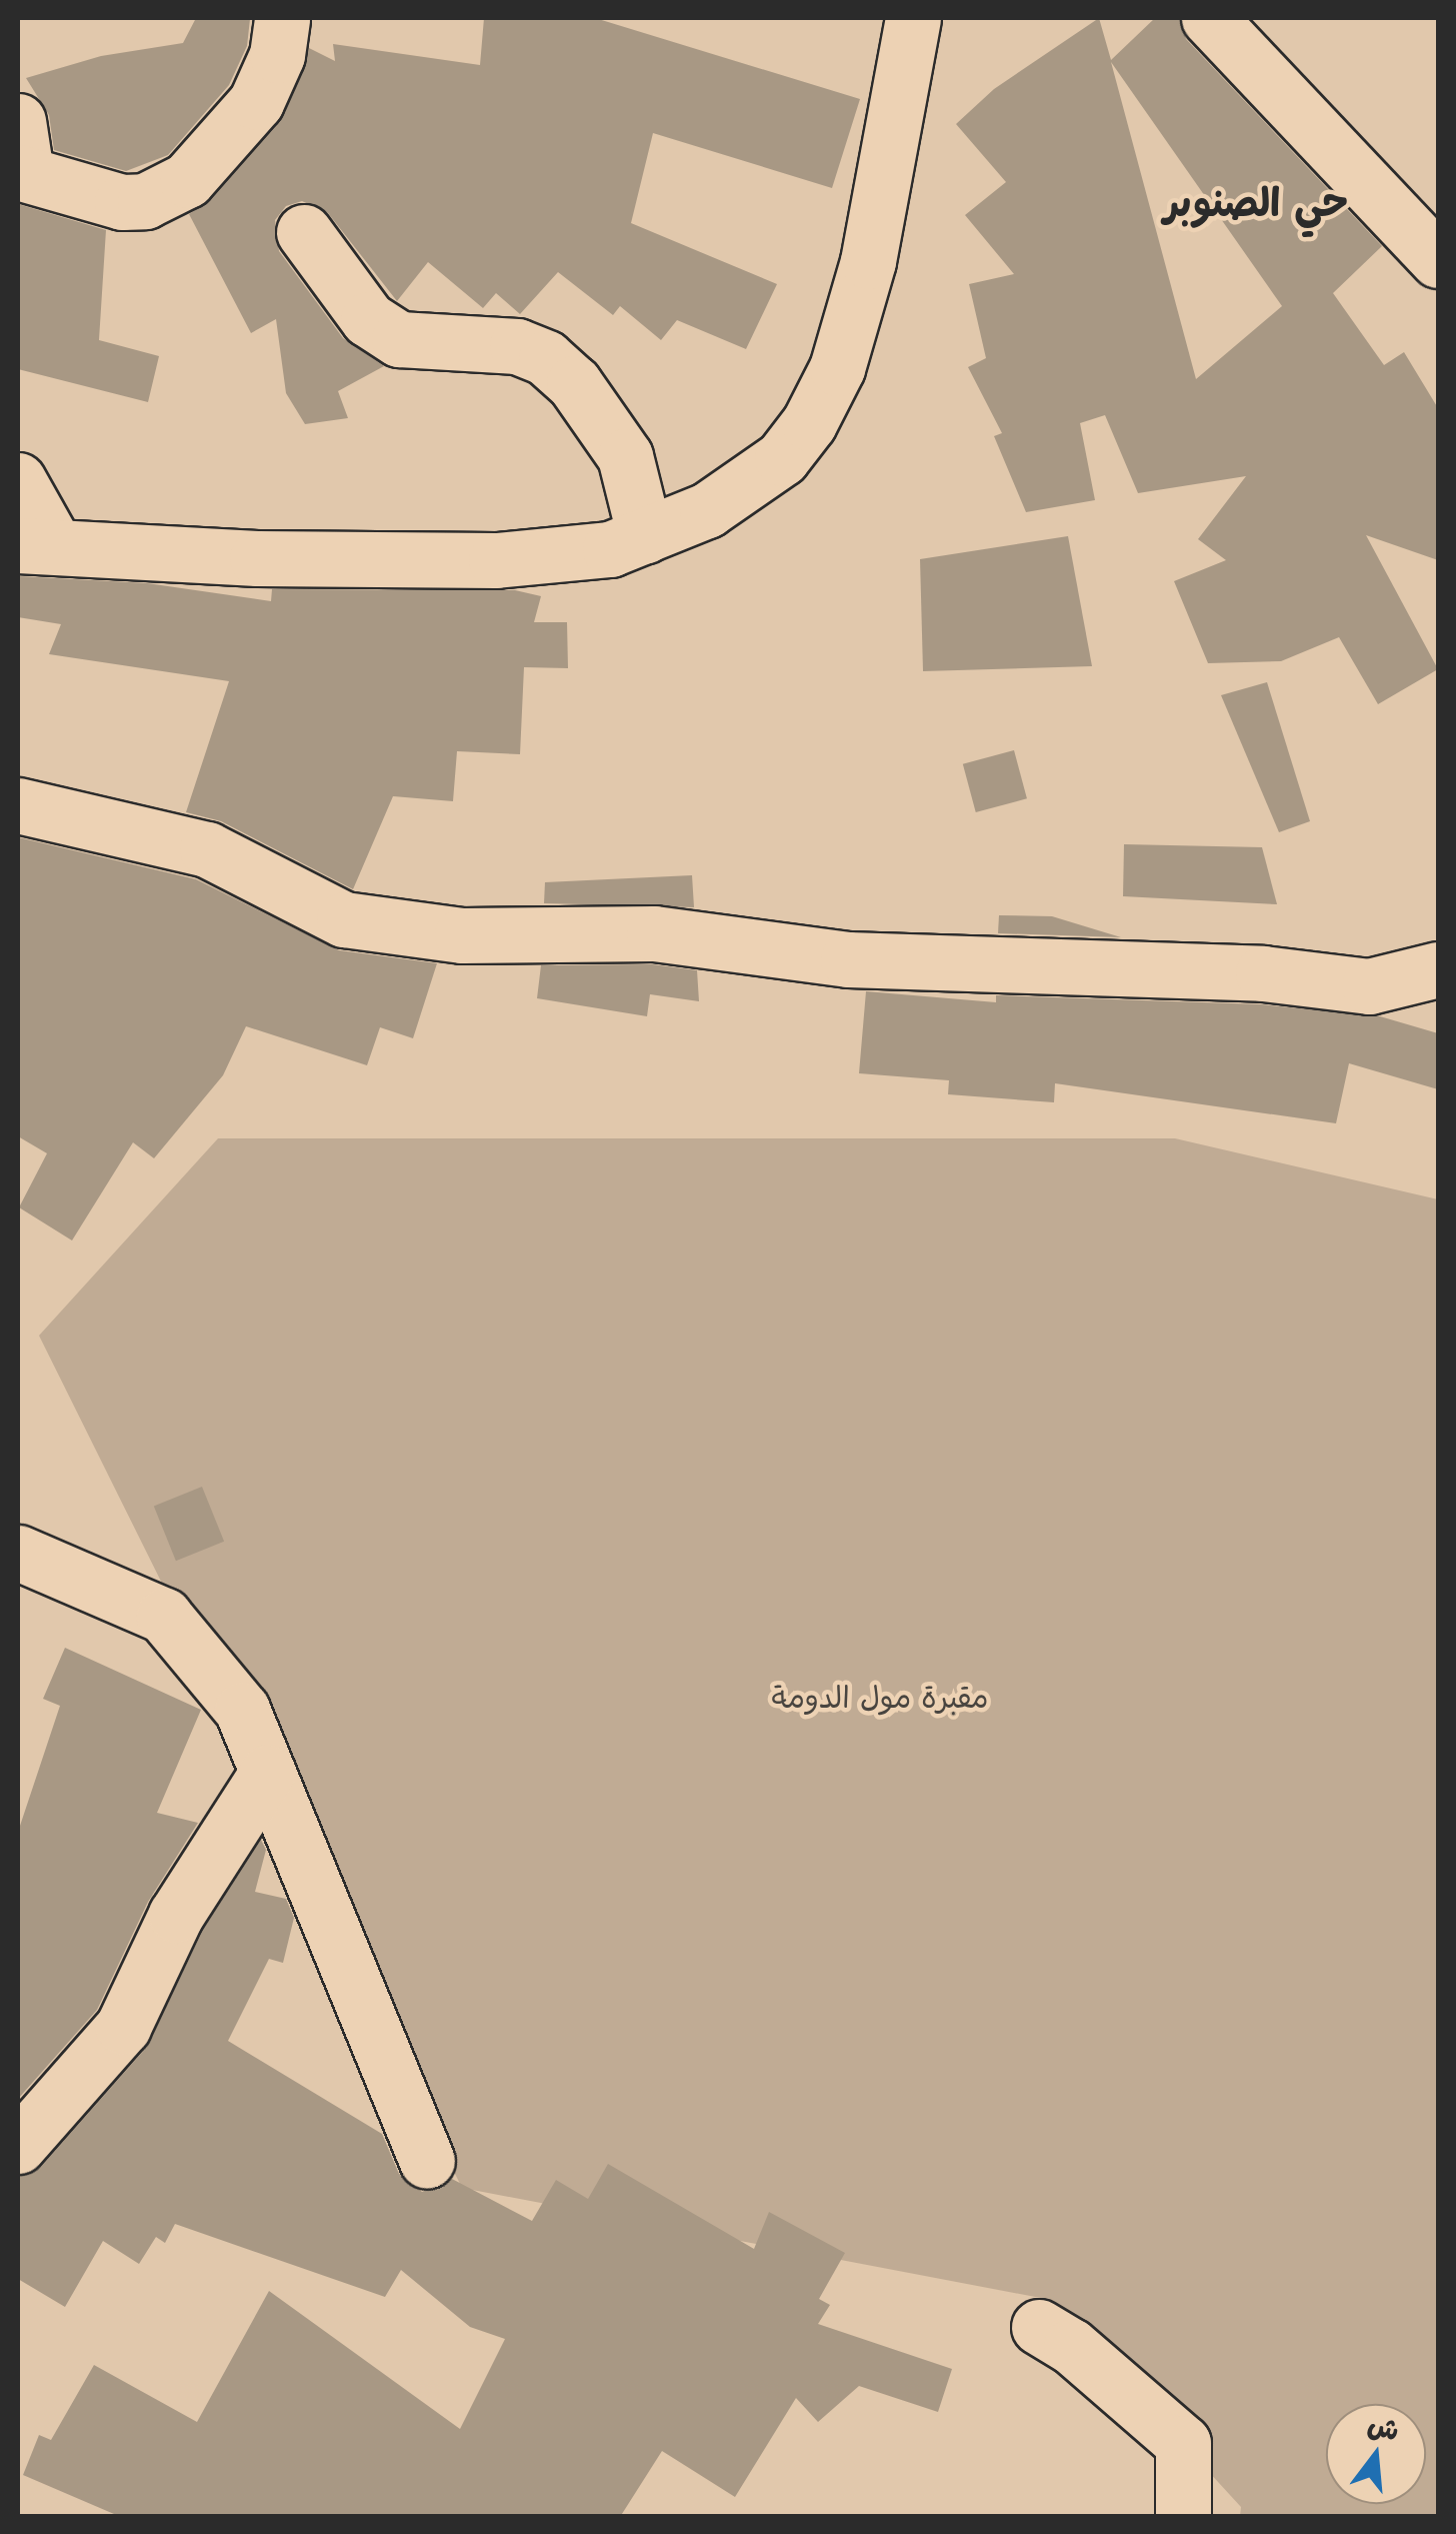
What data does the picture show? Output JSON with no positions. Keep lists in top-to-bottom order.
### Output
{
  "districts": ["حي الصنوبر"],
  "parks": ["مقبرة مول الدومة"],
  "north": "top"
}
